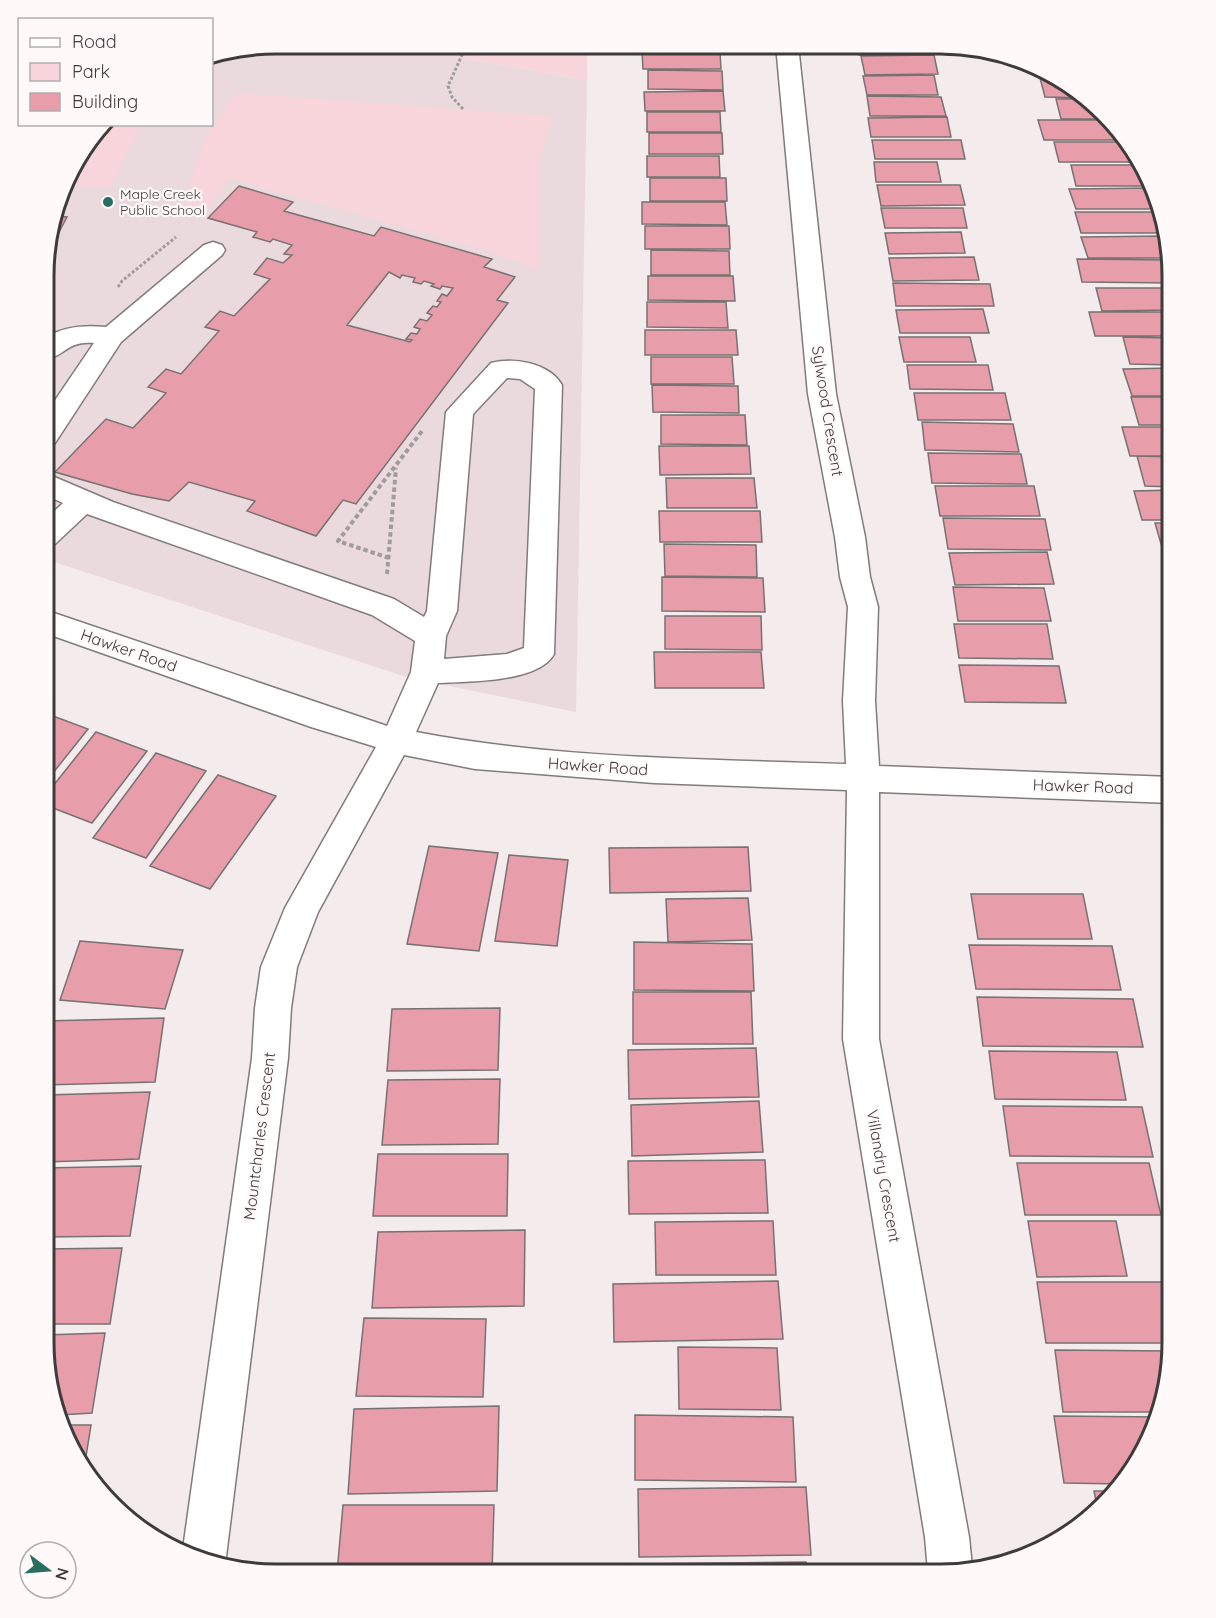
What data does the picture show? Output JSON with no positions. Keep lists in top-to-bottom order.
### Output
{
  "streets": {
    "street": [
      "Sylwood Crescent",
      "Hawker Road",
      "Mountcharles Crescent",
      "Villandry Crescent"
    ]
  },
  "crossings": [
    ["Sylwood Crescent", "Hawker Road"],
    ["Sylwood Crescent", "Villandry Crescent"],
    ["Hawker Road", "Mountcharles Crescent"],
    ["Hawker Road", "Villandry Crescent"]
  ],
  "places": ["Maple Creek Public School"],
  "legend": ["Road", "Park", "Building"],
  "north": "right"
}
